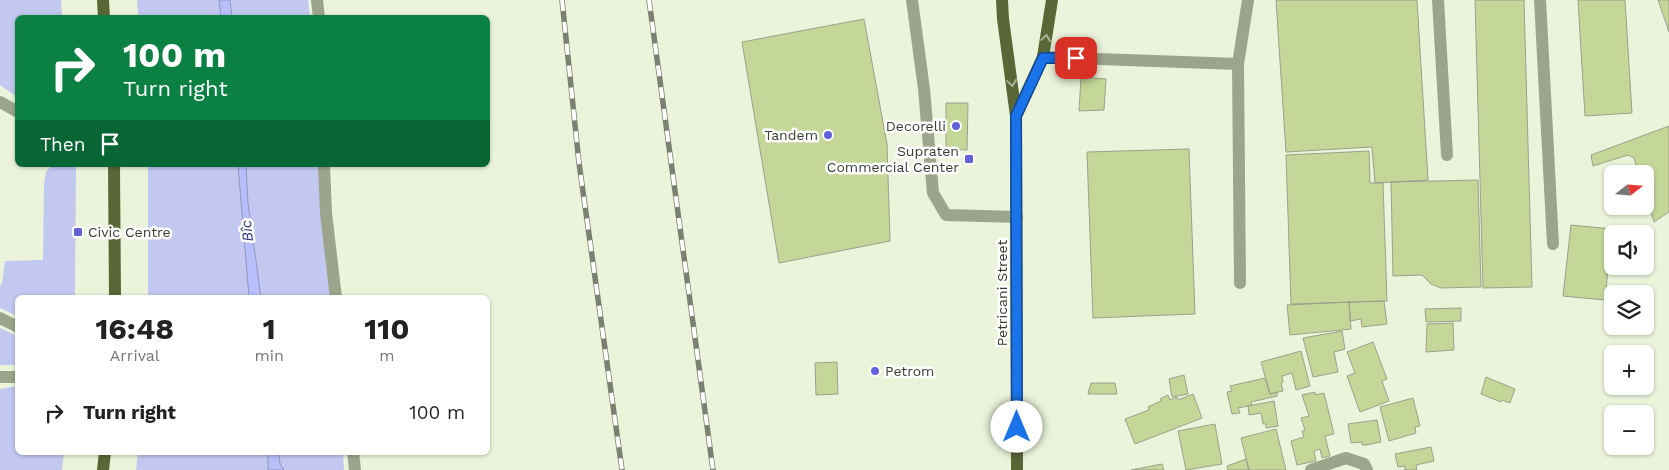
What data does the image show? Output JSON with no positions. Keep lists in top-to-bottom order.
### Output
{
  "streets": {
    "main road": ["Petricani Street"]
  },
  "water": ["Bîc"],
  "places": {
    "other": ["Decorelli", "Tandem", "Petrom"],
    "transit": ["Supraten Commercial Center", "Civic Centre"]
  },
  "north": "right",
  "page": {
    "turn": ["100 m", "Turn right"],
    "then": "Then",
    "map_buttons": ["+", "−"],
    "eta": [
      "16:48",
      "Arrival",
      "1",
      "min",
      "110",
      "m"
    ],
    "list": [
      {
        "name": "Turn right",
        "value": "100 m"
      }
    ]
  }
}
